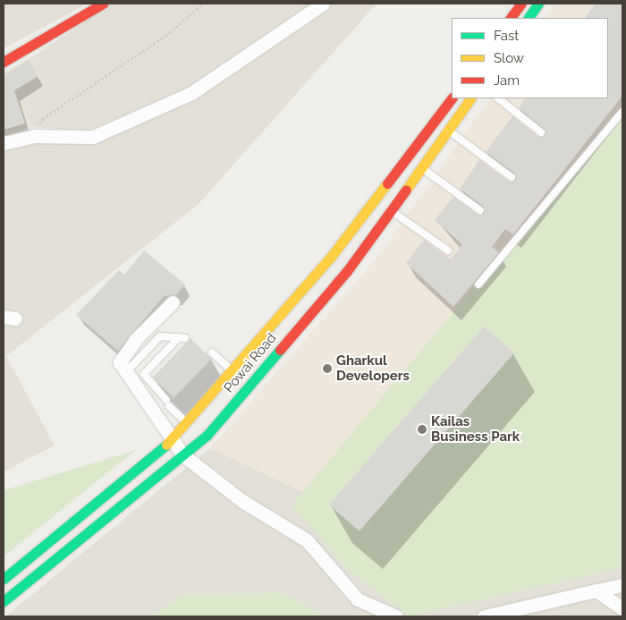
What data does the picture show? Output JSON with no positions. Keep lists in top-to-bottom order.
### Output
{
  "streets": {
    "main road": ["Powai Road"]
  },
  "places": ["Gharkul Developers", "Kailas Business Park"],
  "legend": ["Fast", "Slow", "Jam"]
}
